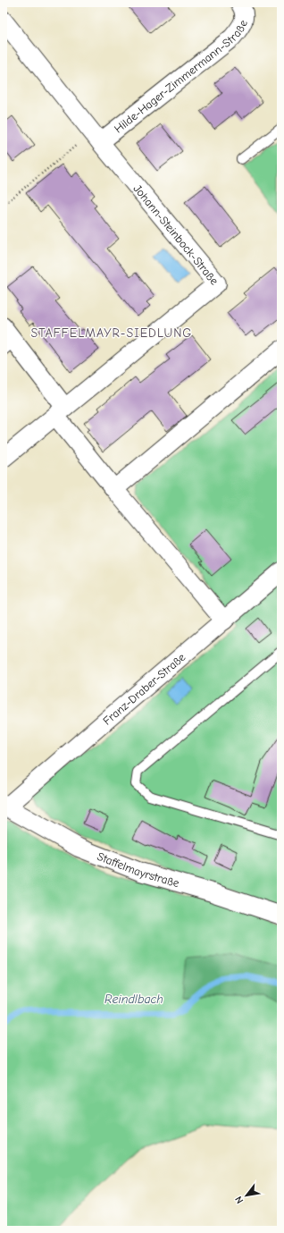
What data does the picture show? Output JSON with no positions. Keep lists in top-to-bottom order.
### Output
{
  "streets": {
    "street": [
      "Hilde-Hager-Zimmermann-Straße",
      "Johann-Steinbock-Straße",
      "Franz-Draber-Straße",
      "Staffelmayrstraße"
    ]
  },
  "crossings": [
    ["Hilde-Hager-Zimmermann-Straße", "Johann-Steinbock-Straße"],
    ["Franz-Draber-Straße", "Staffelmayrstraße"]
  ],
  "districts": ["STAFFELMAYR-SIEDLUNG"],
  "water": ["Reindlbach"],
  "north": "bottom left"
}
